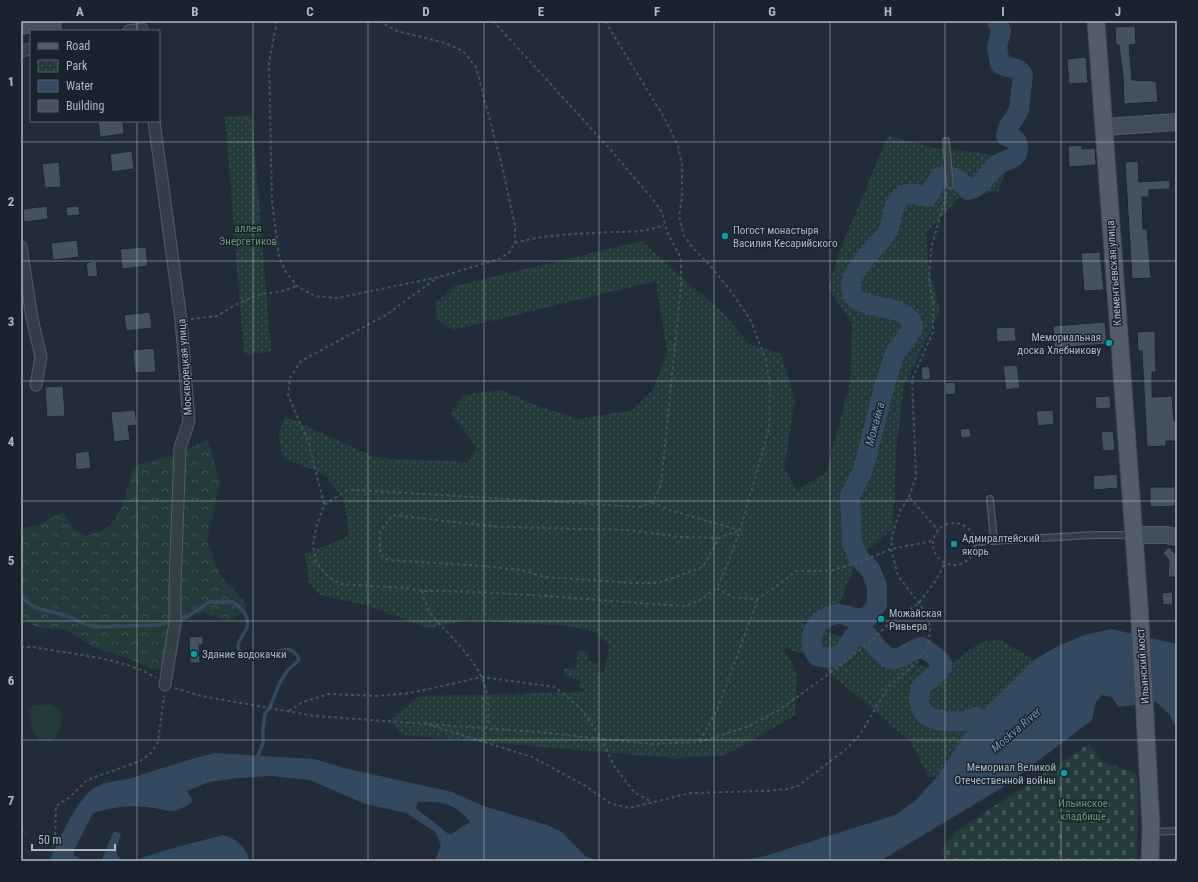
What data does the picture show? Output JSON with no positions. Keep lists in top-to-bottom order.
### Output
{
  "streets": {
    "main road": ["Клементьевская улица", "Ильинский мост"],
    "street": ["Москворецкая улица"]
  },
  "crossings": [
    ["Клементьевская улица", "Ильинский мост"]
  ],
  "water": ["Можайка", "Moskva River"],
  "parks": ["аллея Энергетиков", "Ильинское кладбище"],
  "places": [
    "Погост монастыря Василия Кесарийского",
    "Мемориальная доска Хлебникову",
    "Адмиралтейский якорь",
    "Можайская Ривьера",
    "Здание водокачки",
    "Мемориал Великой Отечественной войны"
  ],
  "legend": [
    "Road",
    "Park",
    "Water",
    "Building"
  ],
  "scale_bar": "50 m",
  "grid": {
    "columns": [
      "A",
      "B",
      "C",
      "D",
      "E",
      "F",
      "G",
      "H",
      "I",
      "J"
    ],
    "rows": [
      "1",
      "2",
      "3",
      "4",
      "5",
      "6",
      "7"
    ]
  }
}
